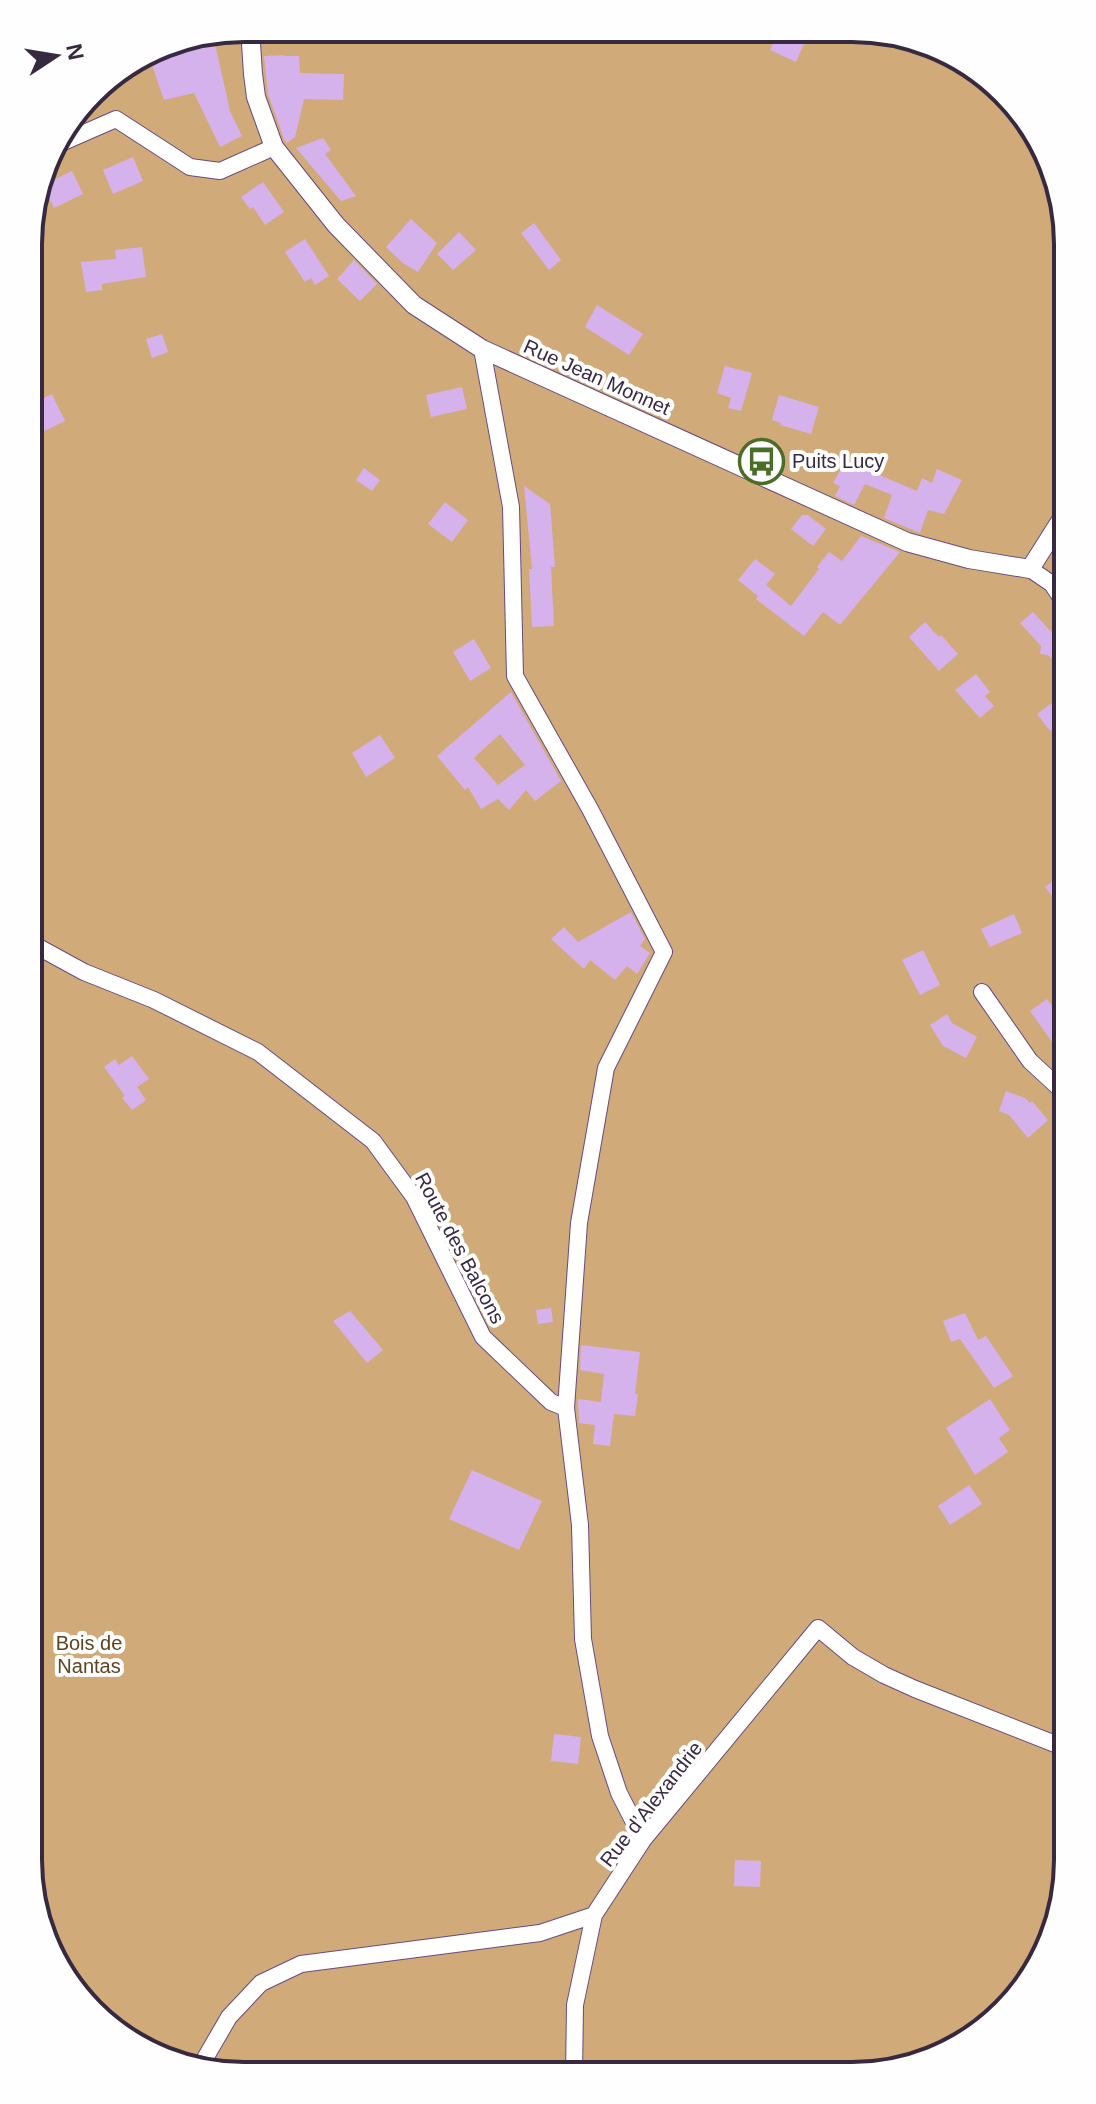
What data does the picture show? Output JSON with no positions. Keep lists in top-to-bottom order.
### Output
{
  "streets": {
    "street": ["Rue Jean Monnet", "Route des Balcons", "Rue d’Alexandrie"]
  },
  "parks": ["Bois de Nantas"],
  "places": {
    "bus stop": ["Puits Lucy"]
  },
  "north": "right"
}
